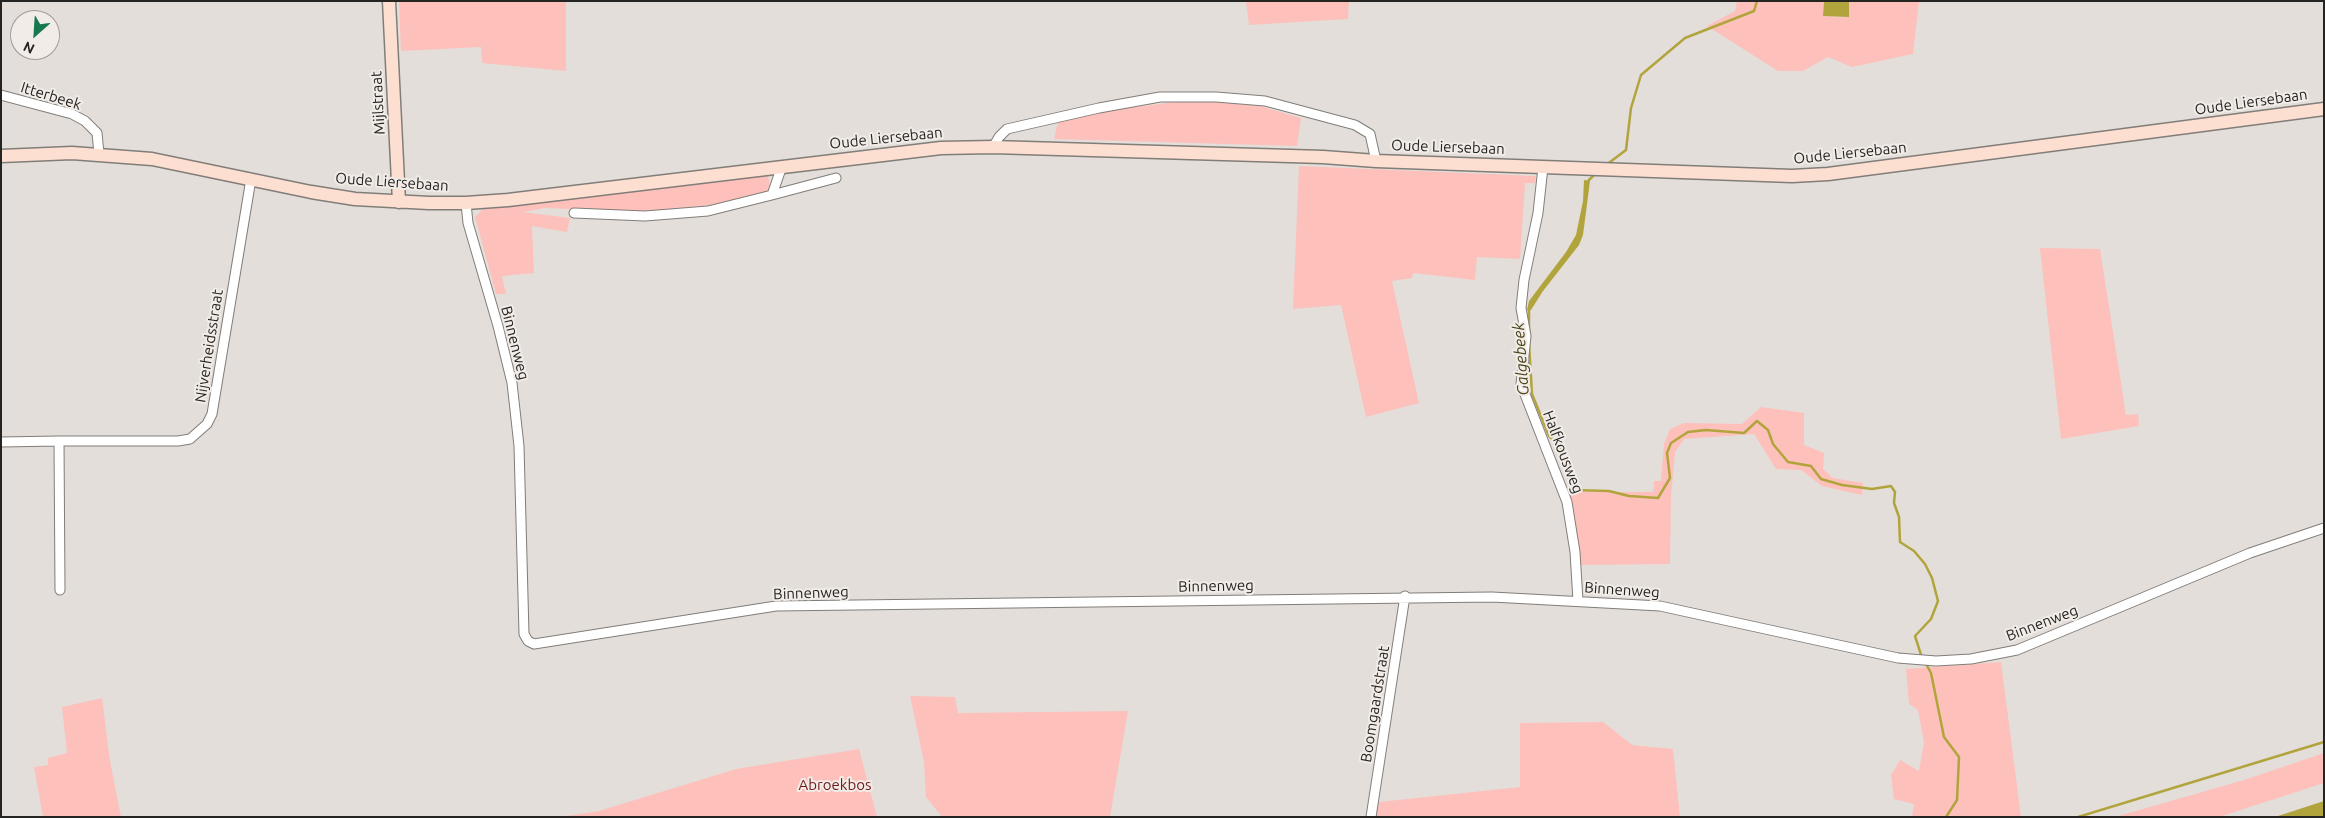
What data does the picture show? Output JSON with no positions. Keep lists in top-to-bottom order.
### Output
{
  "streets": {
    "main road": ["Oude Liersebaan", "Mijlstraat"],
    "street": [
      "Itterbeek",
      "Binnenweg",
      "Nijverheidsstraat",
      "Halfkousweg",
      "Boomgaardstraat"
    ]
  },
  "crossings": [
    ["Itterbeek", "Oude Liersebaan"],
    ["Oude Liersebaan", "Mijlstraat"],
    ["Oude Liersebaan", "Binnenweg"],
    ["Oude Liersebaan", "Nijverheidsstraat"],
    ["Oude Liersebaan", "Halfkousweg"],
    ["Binnenweg", "Halfkousweg"],
    ["Binnenweg", "Boomgaardstraat"]
  ],
  "water": ["Galgebeek"],
  "parks": ["Abroekbos"],
  "north": "bottom left"
}
